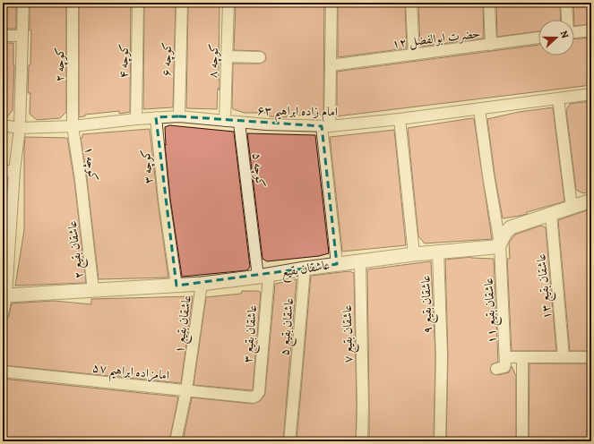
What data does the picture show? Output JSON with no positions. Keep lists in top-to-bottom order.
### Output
{
  "streets": {
    "street": [
      "حضرت ابوالفضل ۱۲",
      "کوچه ۶",
      "کوچه ۴",
      "کوچه ۸",
      "کوچه ۲",
      "امام زاده ابراهیم ۶۳",
      "کوچه ۱",
      "کوچه ۳",
      "کوچه ۵",
      "عاشقان بقیع ۲",
      "عاشقان بقیع",
      "عاشقان بقیع ۱۳",
      "عاشقان بقیع ۹",
      "عاشقان بقیع ۱۱",
      "عاشقان بقیع ۱",
      "عاشقان بقیع ۵",
      "عاشقان بقیع ۳",
      "عاشقان بقیع ۷",
      "امامزاده ابراهیم ۵۷"
    ]
  },
  "crossings": [
    ["کوچه ۶", "امام زاده ابراهیم ۶۳"],
    ["کوچه ۴", "امام زاده ابراهیم ۶۳"],
    ["کوچه ۸", "امام زاده ابراهیم ۶۳"],
    ["کوچه ۲", "امام زاده ابراهیم ۶۳"],
    ["کوچه ۲", "کوچه ۱"],
    ["امام زاده ابراهیم ۶۳", "کوچه ۱"],
    ["امام زاده ابراهیم ۶۳", "کوچه ۳"],
    ["امام زاده ابراهیم ۶۳", "کوچه ۵"],
    ["امام زاده ابراهیم ۶۳", "عاشقان بقیع ۱۱"],
    ["کوچه ۱", "عاشقان بقیع ۲"],
    ["کوچه ۳", "عاشقان بقیع"],
    ["کوچه ۵", "عاشقان بقیع"],
    ["کوچه ۵", "عاشقان بقیع ۳"],
    ["عاشقان بقیع ۲", "عاشقان بقیع"],
    ["عاشقان بقیع", "عاشقان بقیع ۹"],
    ["عاشقان بقیع", "عاشقان بقیع ۱۱"],
    ["عاشقان بقیع", "عاشقان بقیع ۱"],
    ["عاشقان بقیع", "عاشقان بقیع ۵"],
    ["عاشقان بقیع", "عاشقان بقیع ۳"],
    ["عاشقان بقیع", "عاشقان بقیع ۷"],
    ["عاشقان بقیع ۱", "امامزاده ابراهیم ۵۷"],
    ["عاشقان بقیع ۳", "امامزاده ابراهیم ۵۷"]
  ],
  "north": "right"
}
